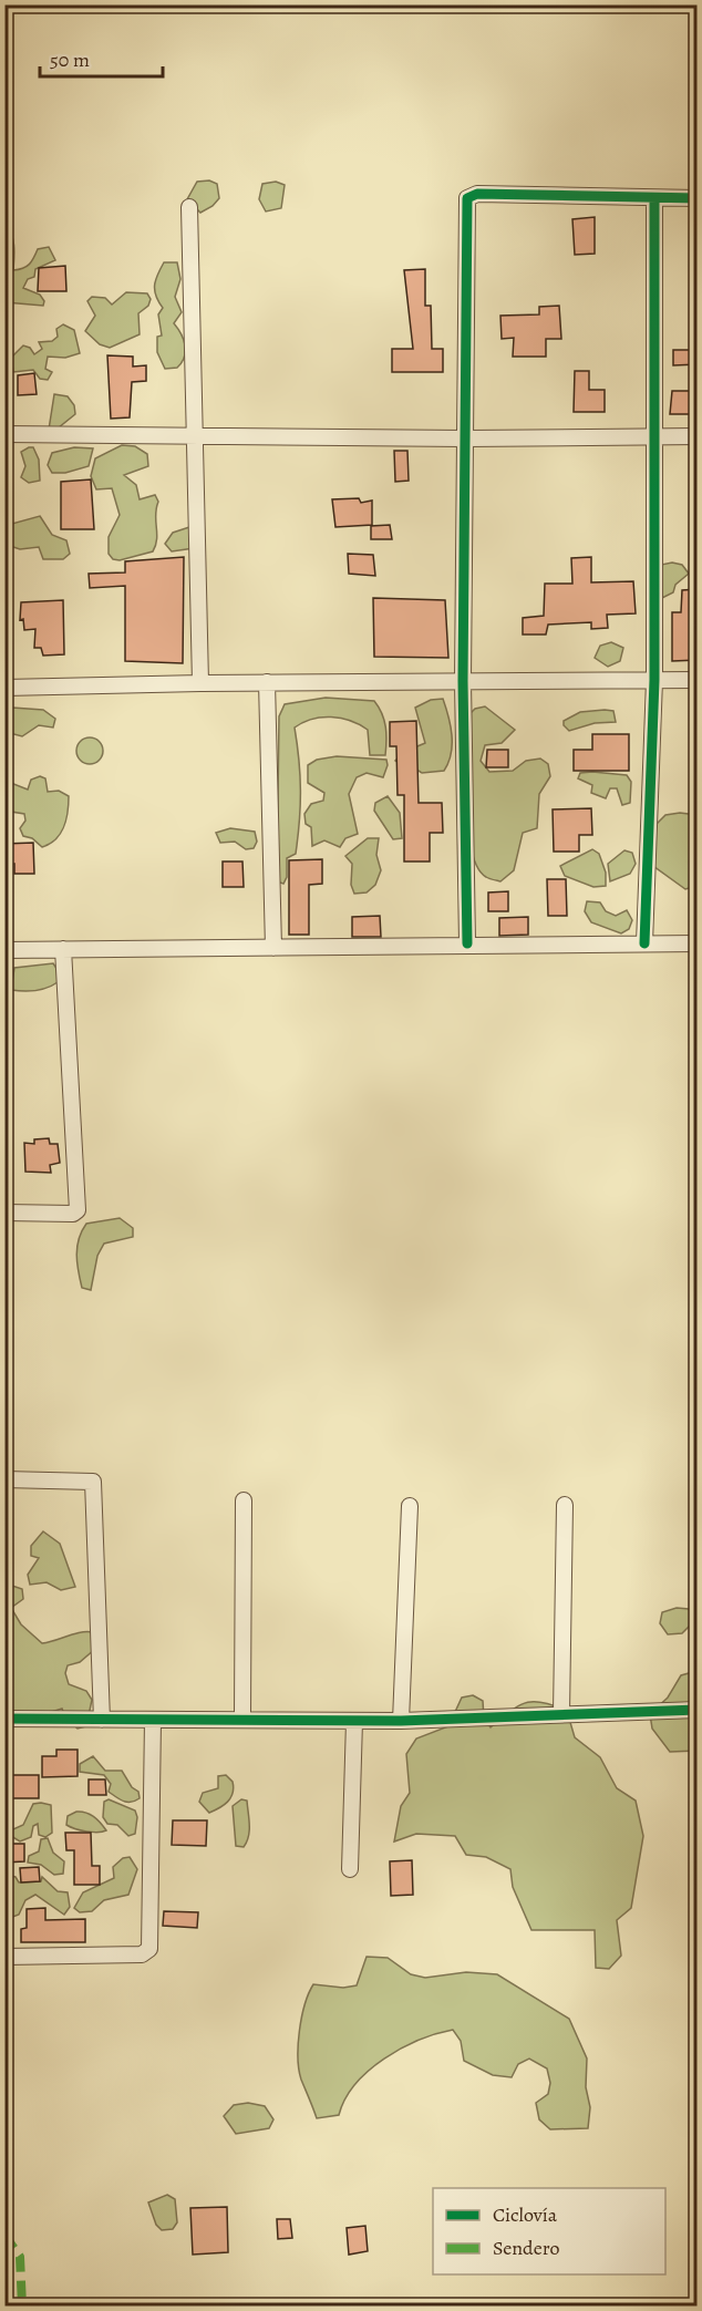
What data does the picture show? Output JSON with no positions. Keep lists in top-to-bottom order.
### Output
{
  "legend": ["Ciclovía", "Sendero"],
  "scale_bar": "50 m"
}
